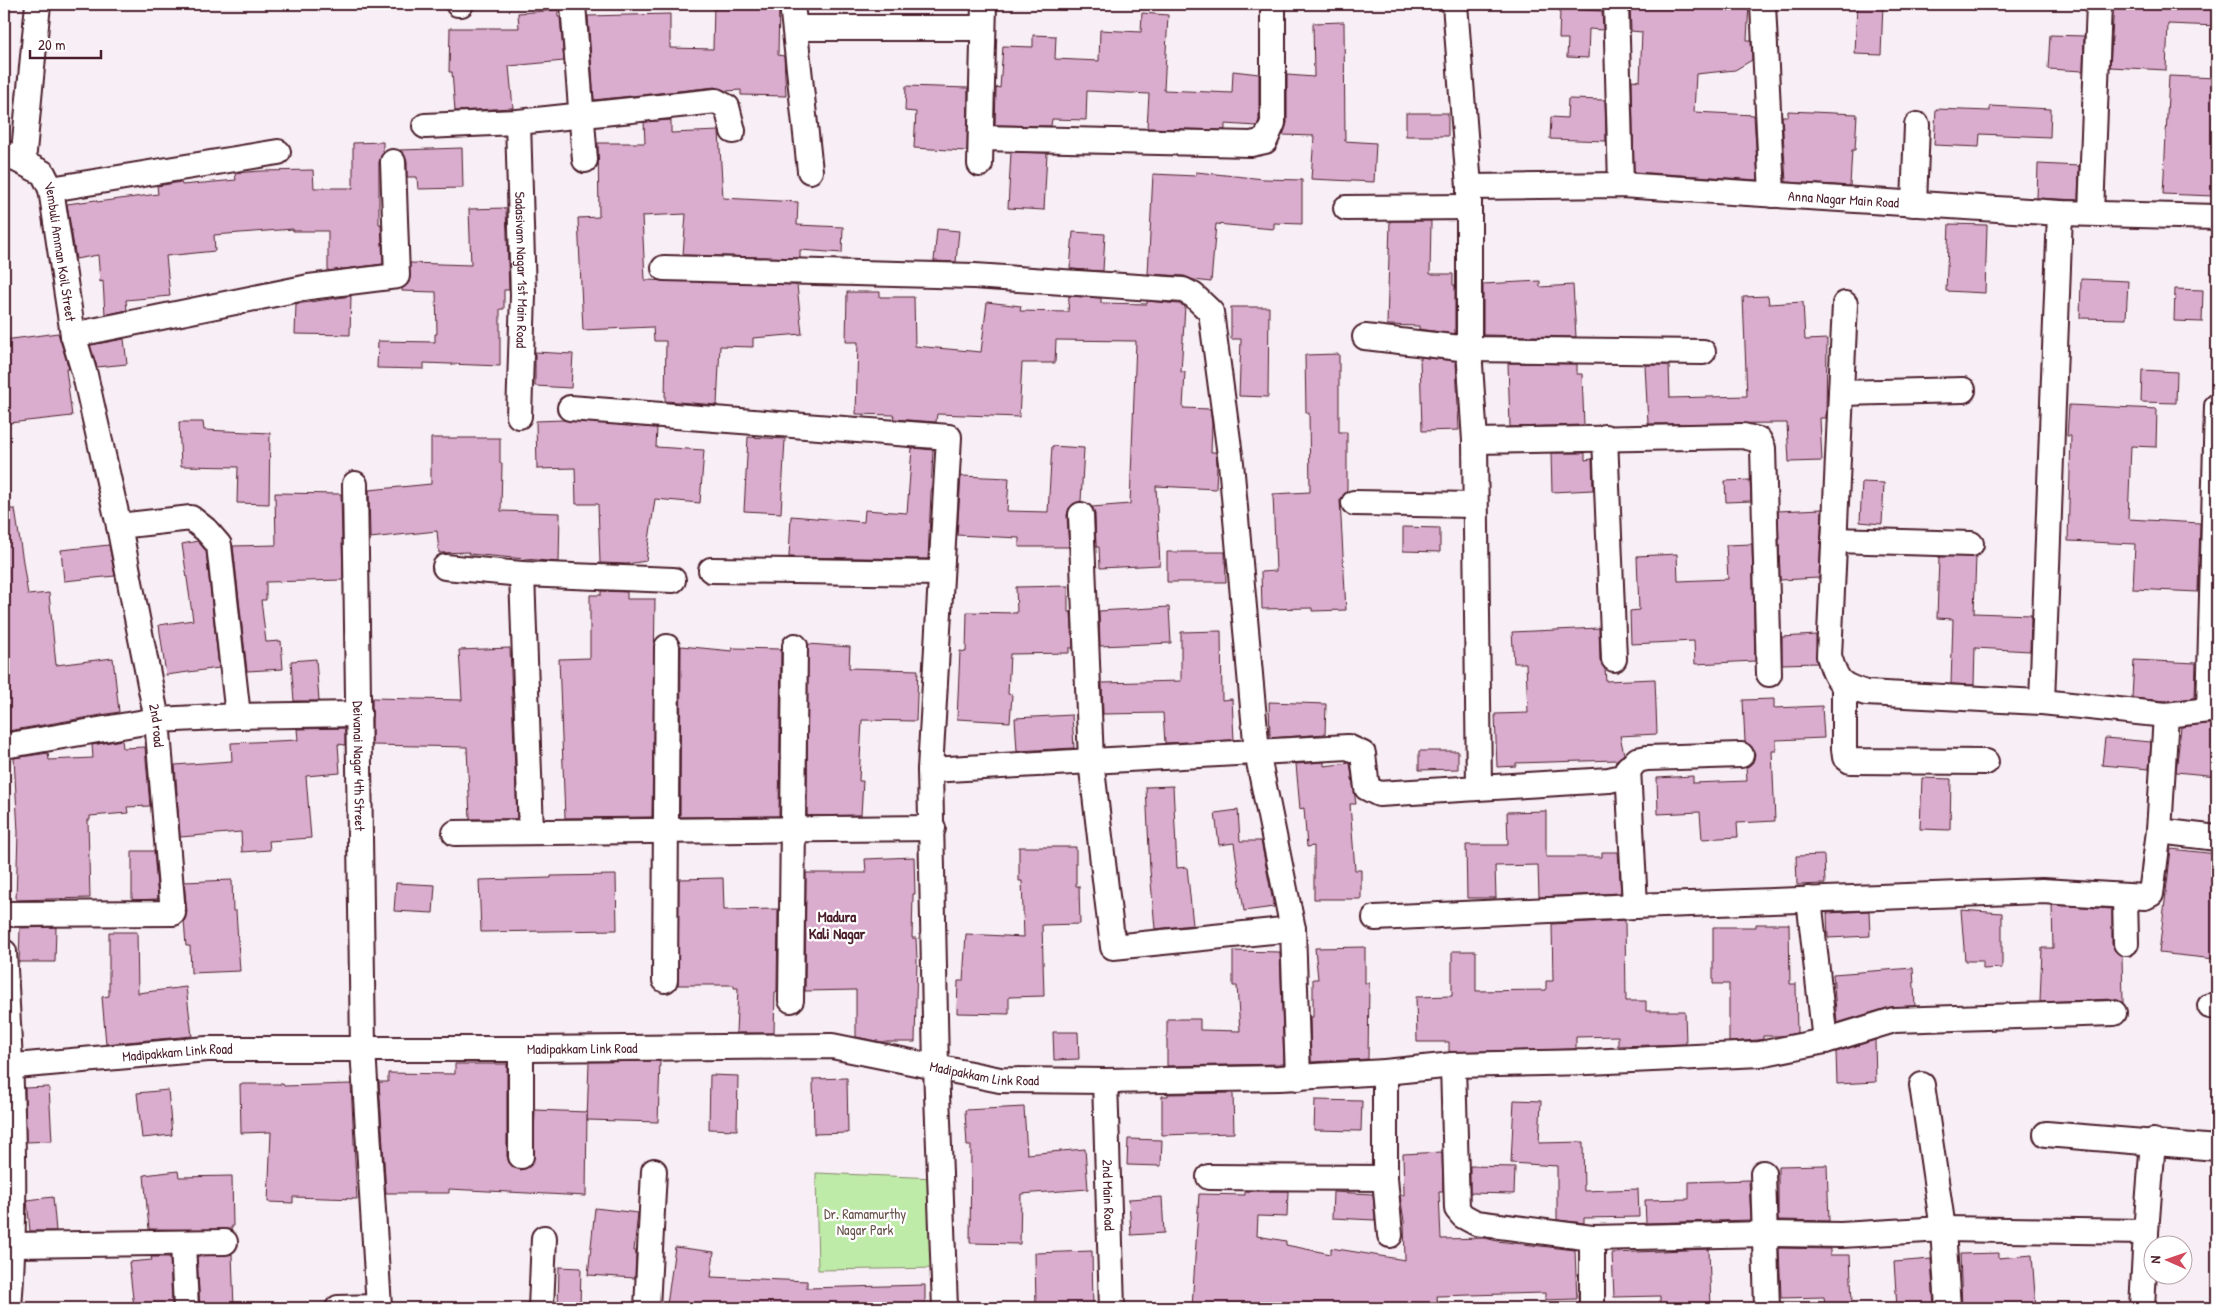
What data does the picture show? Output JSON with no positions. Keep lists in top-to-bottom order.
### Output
{
  "streets": {
    "street": [
      "Anna Nagar Main Road",
      "Vembuli Amman Koil Street",
      "Sadasivam Nagar 1st Main Road",
      "2nd road",
      "Deivanai Nagar 4th Street",
      "Madipakkam Link Road",
      "2nd Main Road"
    ]
  },
  "crossings": [
    ["Vembuli Amman Koil Street", "2nd road"],
    ["Deivanai Nagar 4th Street", "Madipakkam Link Road"],
    ["Madipakkam Link Road", "2nd Main Road"]
  ],
  "districts": ["Madura Kali Nagar"],
  "parks": ["Dr. Ramamurthy Nagar Park"],
  "scale_bar": "20 m",
  "north": "left"
}
